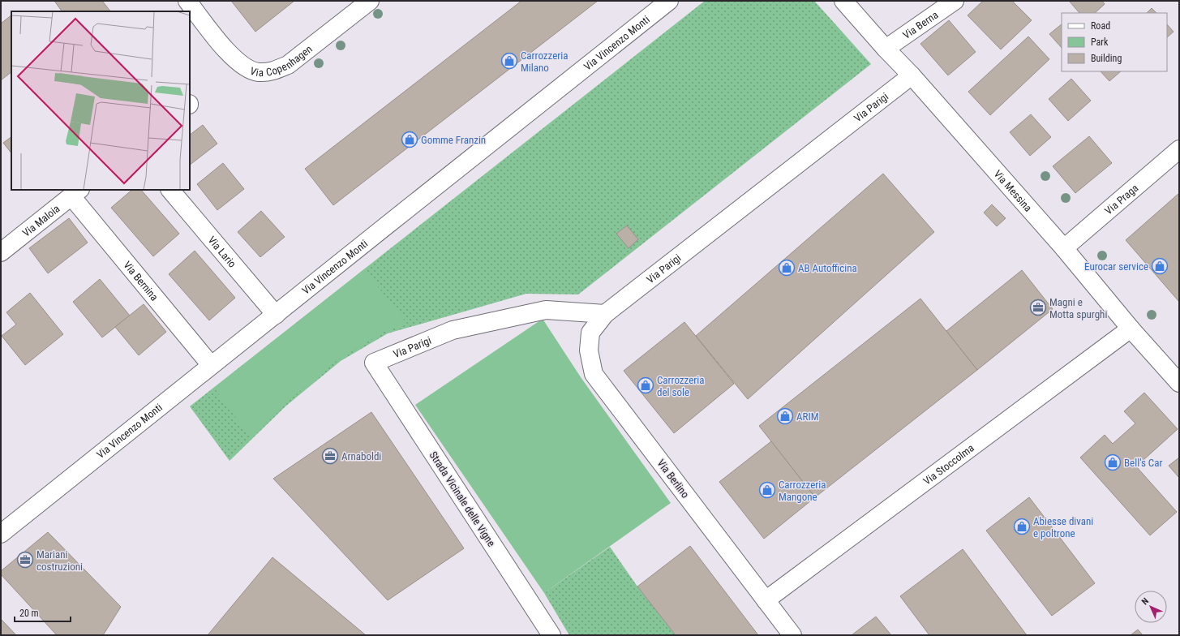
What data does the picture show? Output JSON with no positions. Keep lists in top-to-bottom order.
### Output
{
  "streets": {
    "street": [
      "Via Berna",
      "Via Vincenzo Monti",
      "Via Copenhagen",
      "Via Parigi",
      "Via Messina",
      "Via Praga",
      "Via Maloia",
      "Via Lario",
      "Via Bernina",
      "Via Stoccolma",
      "Via Berlino",
      "Strada Vicinale delle Vigne"
    ]
  },
  "crossings": [
    ["Via Berna", "Via Messina"],
    ["Via Vincenzo Monti", "Via Lario"],
    ["Via Vincenzo Monti", "Via Bernina"],
    ["Via Parigi", "Via Messina"],
    ["Via Parigi", "Via Berlino"],
    ["Via Parigi", "Strada Vicinale delle Vigne"],
    ["Via Messina", "Via Praga"],
    ["Via Messina", "Via Stoccolma"],
    ["Via Maloia", "Via Bernina"],
    ["Via Stoccolma", "Via Berlino"]
  ],
  "places": {
    "shop": [
      "Carrozzeria Milano",
      "Gomme Franzin",
      "Eurocar service",
      "AB Autofficina",
      "Carrozzeria del sole",
      "ARIM",
      "Bell's Car",
      "Carrozzeria Mangone",
      "Abiesse divani e poltrone"
    ],
    "office": ["Magni e Motta spurghi", "Arnaboldi", "Mariani costruzioni"]
  },
  "legend": ["Road", "Park", "Building"],
  "scale_bar": "20 m",
  "north": "top left"
}
